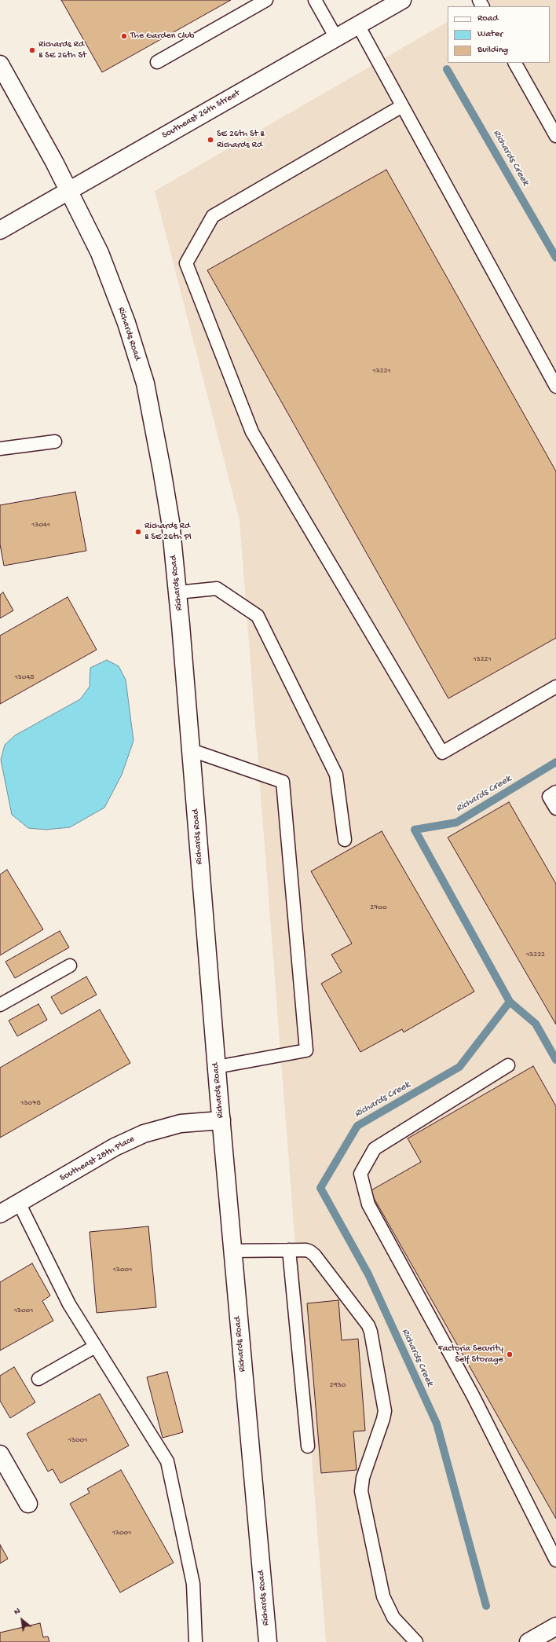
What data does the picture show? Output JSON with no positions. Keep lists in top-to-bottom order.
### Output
{
  "streets": {
    "main road": ["Southeast 26th Street", "Richards Road", "Southeast 28th Place"]
  },
  "crossings": [
    ["Southeast 26th Street", "Richards Road"],
    ["Richards Road", "Southeast 28th Place"]
  ],
  "water": ["Richards Creek"],
  "places": [
    "The Garden Club",
    "Richards Rd & SE 26th St",
    "SE 26th St & Richards Rd",
    "Richards Rd & SE 26th Pl",
    "Factoria Security Self Storage"
  ],
  "house_numbers": [
    "13221",
    "13041",
    "13221",
    "13045",
    "2700",
    "13222",
    "13075",
    "13001",
    "13001",
    "2930",
    "13001",
    "13001"
  ],
  "legend": ["Road", "Water", "Building"],
  "north": "top left"
}
